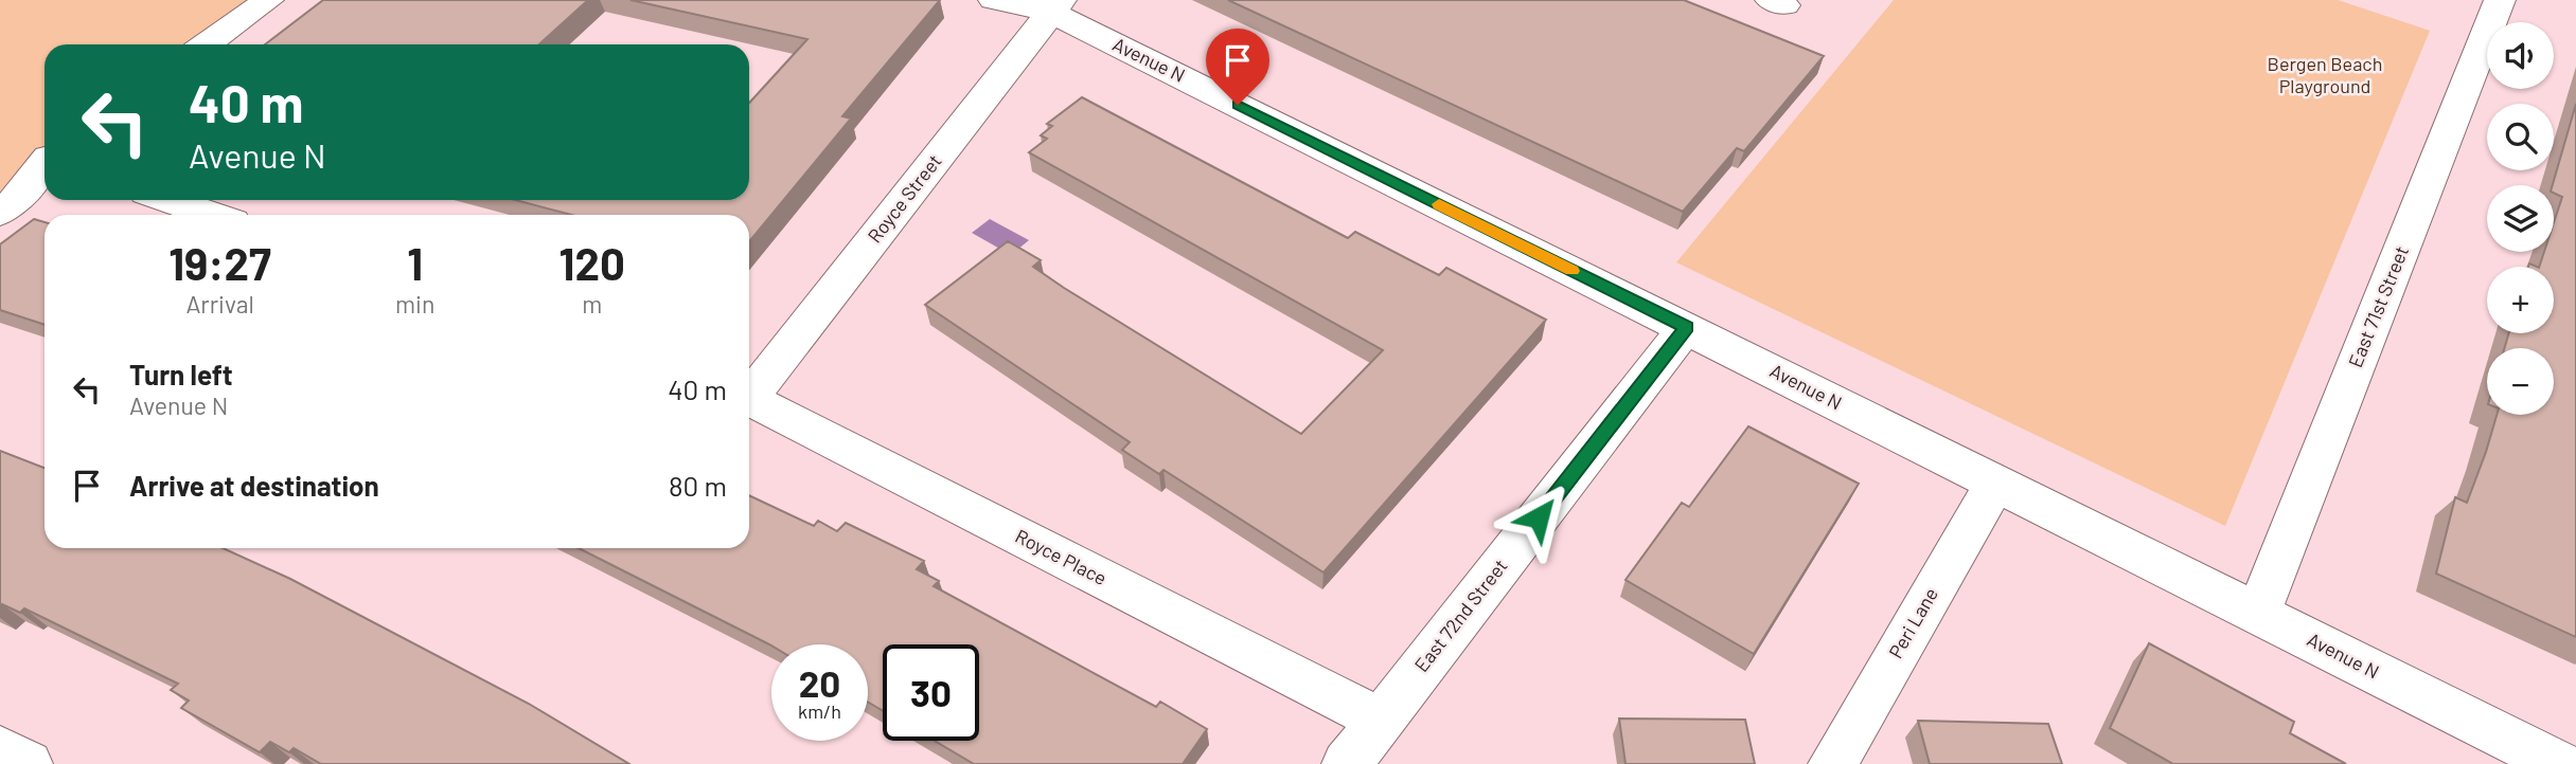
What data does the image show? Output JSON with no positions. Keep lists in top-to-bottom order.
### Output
{
  "streets": {
    "street": [
      "Avenue N",
      "Royce Street",
      "East 71st Street",
      "Royce Place",
      "East 72nd Street",
      "Peri Lane"
    ]
  },
  "crossings": [
    ["Avenue N", "Royce Street"],
    ["Avenue N", "East 71st Street"],
    ["Avenue N", "East 72nd Street"],
    ["Avenue N", "Peri Lane"],
    ["Royce Place", "East 72nd Street"]
  ],
  "parks": ["Bergen Beach Playground"],
  "page": {
    "map_buttons": ["+", "−"],
    "turn": ["40 m", "Avenue N"],
    "eta": [
      "19:27",
      "Arrival",
      "1",
      "min",
      "120",
      "m"
    ],
    "list": [
      {
        "name": "Turn left",
        "note": "Avenue N",
        "value": "40 m"
      },
      {
        "name": "Arrive at destination",
        "value": "80 m"
      }
    ],
    "speed": "20 km/h",
    "limit": "30"
  }
}
